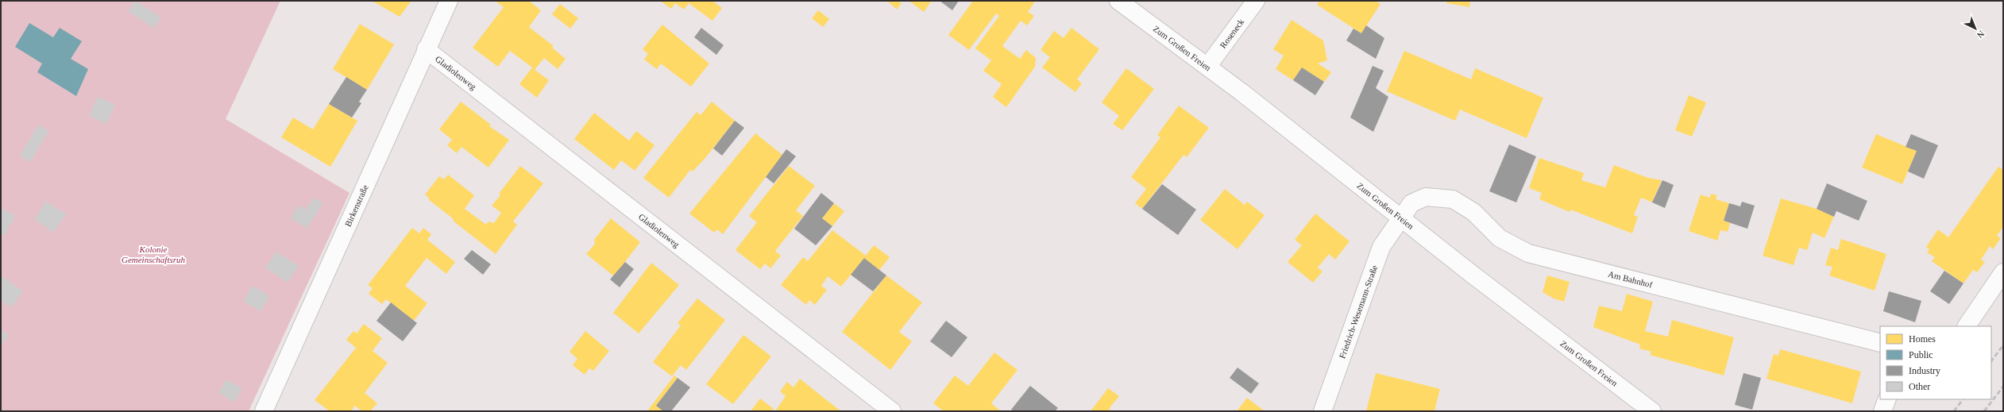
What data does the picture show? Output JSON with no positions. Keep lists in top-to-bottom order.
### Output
{
  "streets": {
    "street": [
      "Roseneck",
      "Zum Großen Freien",
      "Gladiolenweg",
      "Birkenstraße",
      "Am Bahnhof",
      "Friedrich-Wesemann-Straße"
    ]
  },
  "crossings": [
    ["Roseneck", "Zum Großen Freien"],
    ["Zum Großen Freien", "Am Bahnhof"],
    ["Zum Großen Freien", "Friedrich-Wesemann-Straße"],
    ["Gladiolenweg", "Birkenstraße"],
    ["Am Bahnhof", "Friedrich-Wesemann-Straße"]
  ],
  "parks": ["Kolonie Gemeinschaftsruh"],
  "legend": [
    "Homes",
    "Public",
    "Industry",
    "Other"
  ],
  "north": "bottom right"
}
